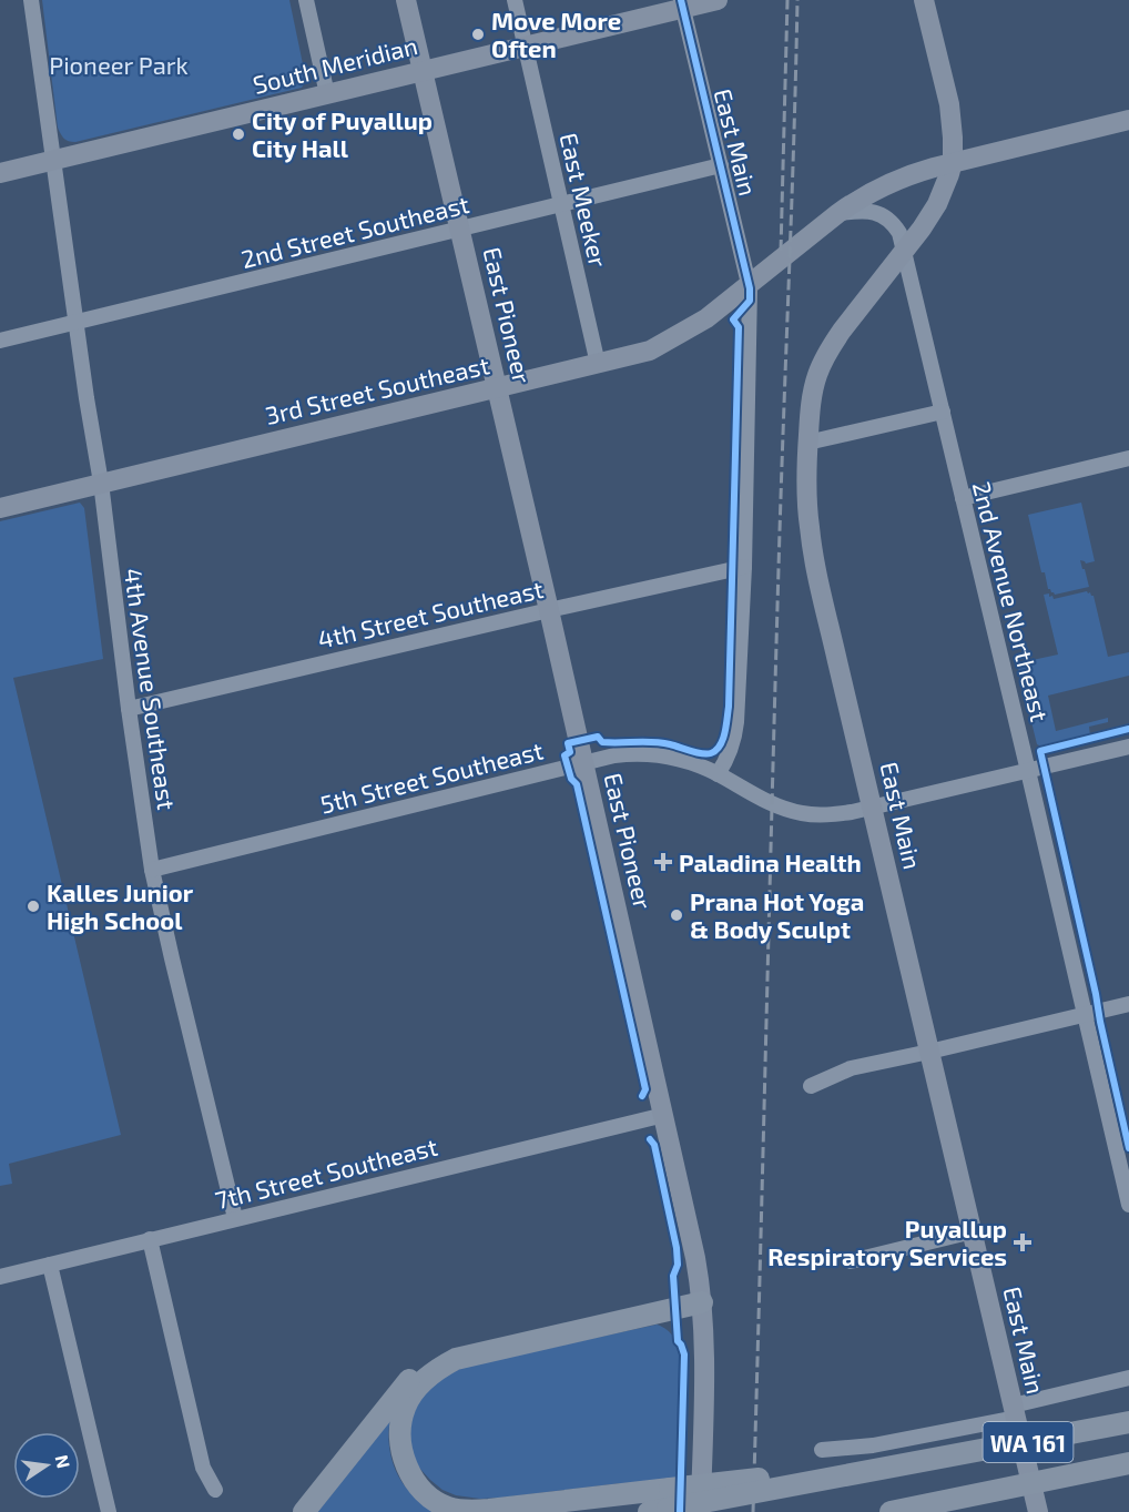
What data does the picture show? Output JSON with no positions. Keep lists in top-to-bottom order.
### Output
{
  "streets": {
    "highway": ["WA 161"],
    "main road": [
      "South Meridian",
      "East Main",
      "East Pioneer",
      "3rd Street Southeast"
    ],
    "street": [
      "East Meeker",
      "2nd Street Southeast",
      "2nd Avenue Northeast",
      "4th Street Southeast",
      "4th Avenue Southeast",
      "5th Street Southeast",
      "7th Street Southeast"
    ]
  },
  "crossings": [
    ["South Meridian", "East Main"],
    ["South Meridian", "East Meeker"],
    ["South Meridian", "East Pioneer"],
    ["South Meridian", "4th Avenue Southeast"],
    ["East Main", "2nd Street Southeast"],
    ["East Main", "3rd Street Southeast"],
    ["East Main", "2nd Avenue Northeast"],
    ["East Main", "4th Street Southeast"],
    ["East Main", "5th Street Southeast"],
    ["East Meeker", "2nd Street Southeast"],
    ["East Meeker", "3rd Street Southeast"],
    ["2nd Street Southeast", "East Pioneer"],
    ["2nd Street Southeast", "4th Avenue Southeast"],
    ["East Pioneer", "3rd Street Southeast"],
    ["East Pioneer", "4th Street Southeast"],
    ["East Pioneer", "5th Street Southeast"],
    ["East Pioneer", "7th Street Southeast"],
    ["3rd Street Southeast", "2nd Avenue Northeast"],
    ["3rd Street Southeast", "4th Avenue Southeast"],
    ["2nd Avenue Northeast", "5th Street Southeast"],
    ["4th Street Southeast", "4th Avenue Southeast"],
    ["4th Avenue Southeast", "5th Street Southeast"],
    ["4th Avenue Southeast", "7th Street Southeast"]
  ],
  "parks": ["Pioneer Park"],
  "places": {
    "other": [
      "Move More Often",
      "City of Puyallup City Hall",
      "Kalles Junior High School",
      "Prana Hot Yoga & Body Sculpt"
    ],
    "health": ["Paladina Health", "Puyallup Respiratory Services"]
  },
  "north": "right"
}
